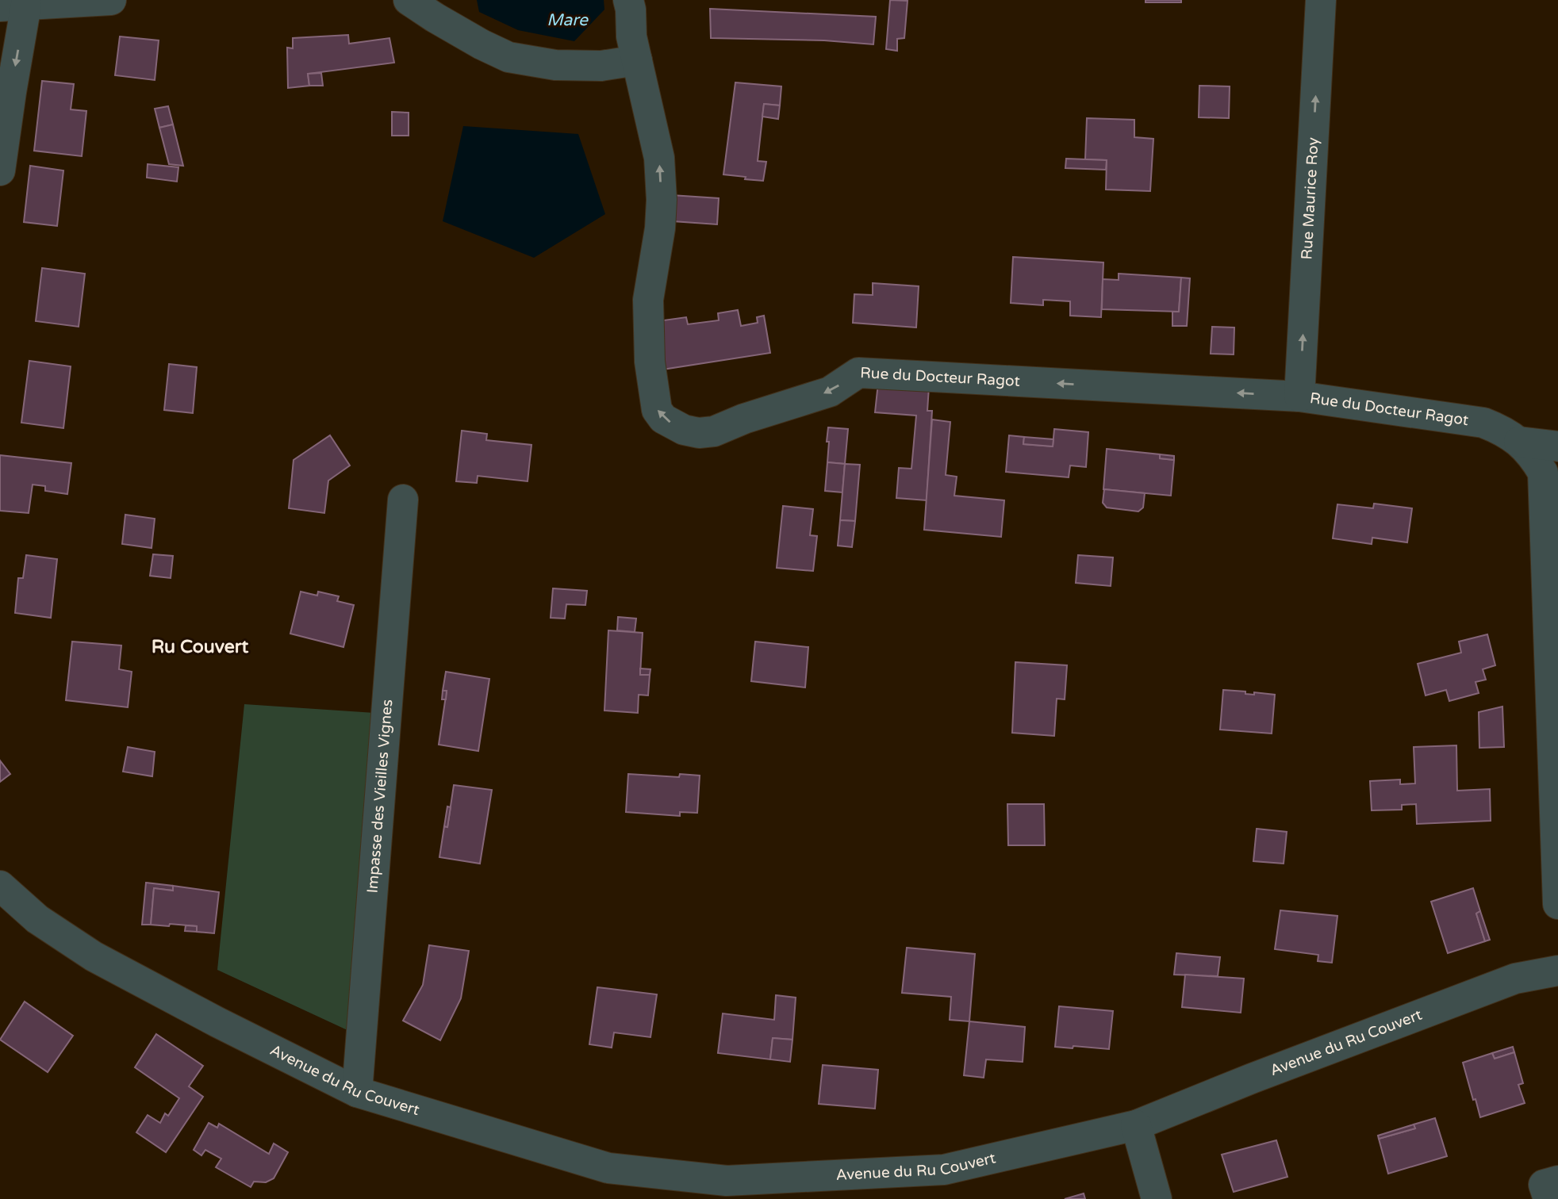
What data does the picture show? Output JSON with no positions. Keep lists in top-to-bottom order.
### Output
{
  "streets": {
    "street": [
      "Rue Maurice Roy",
      "Rue du Docteur Ragot",
      "Impasse des Vieilles Vignes",
      "Avenue du Ru Couvert"
    ]
  },
  "crossings": [
    ["Rue Maurice Roy", "Rue du Docteur Ragot"],
    ["Impasse des Vieilles Vignes", "Avenue du Ru Couvert"]
  ],
  "one_way": ["Rue Maurice Roy"],
  "districts": ["Ru Couvert"],
  "water": ["Mare"]
}
